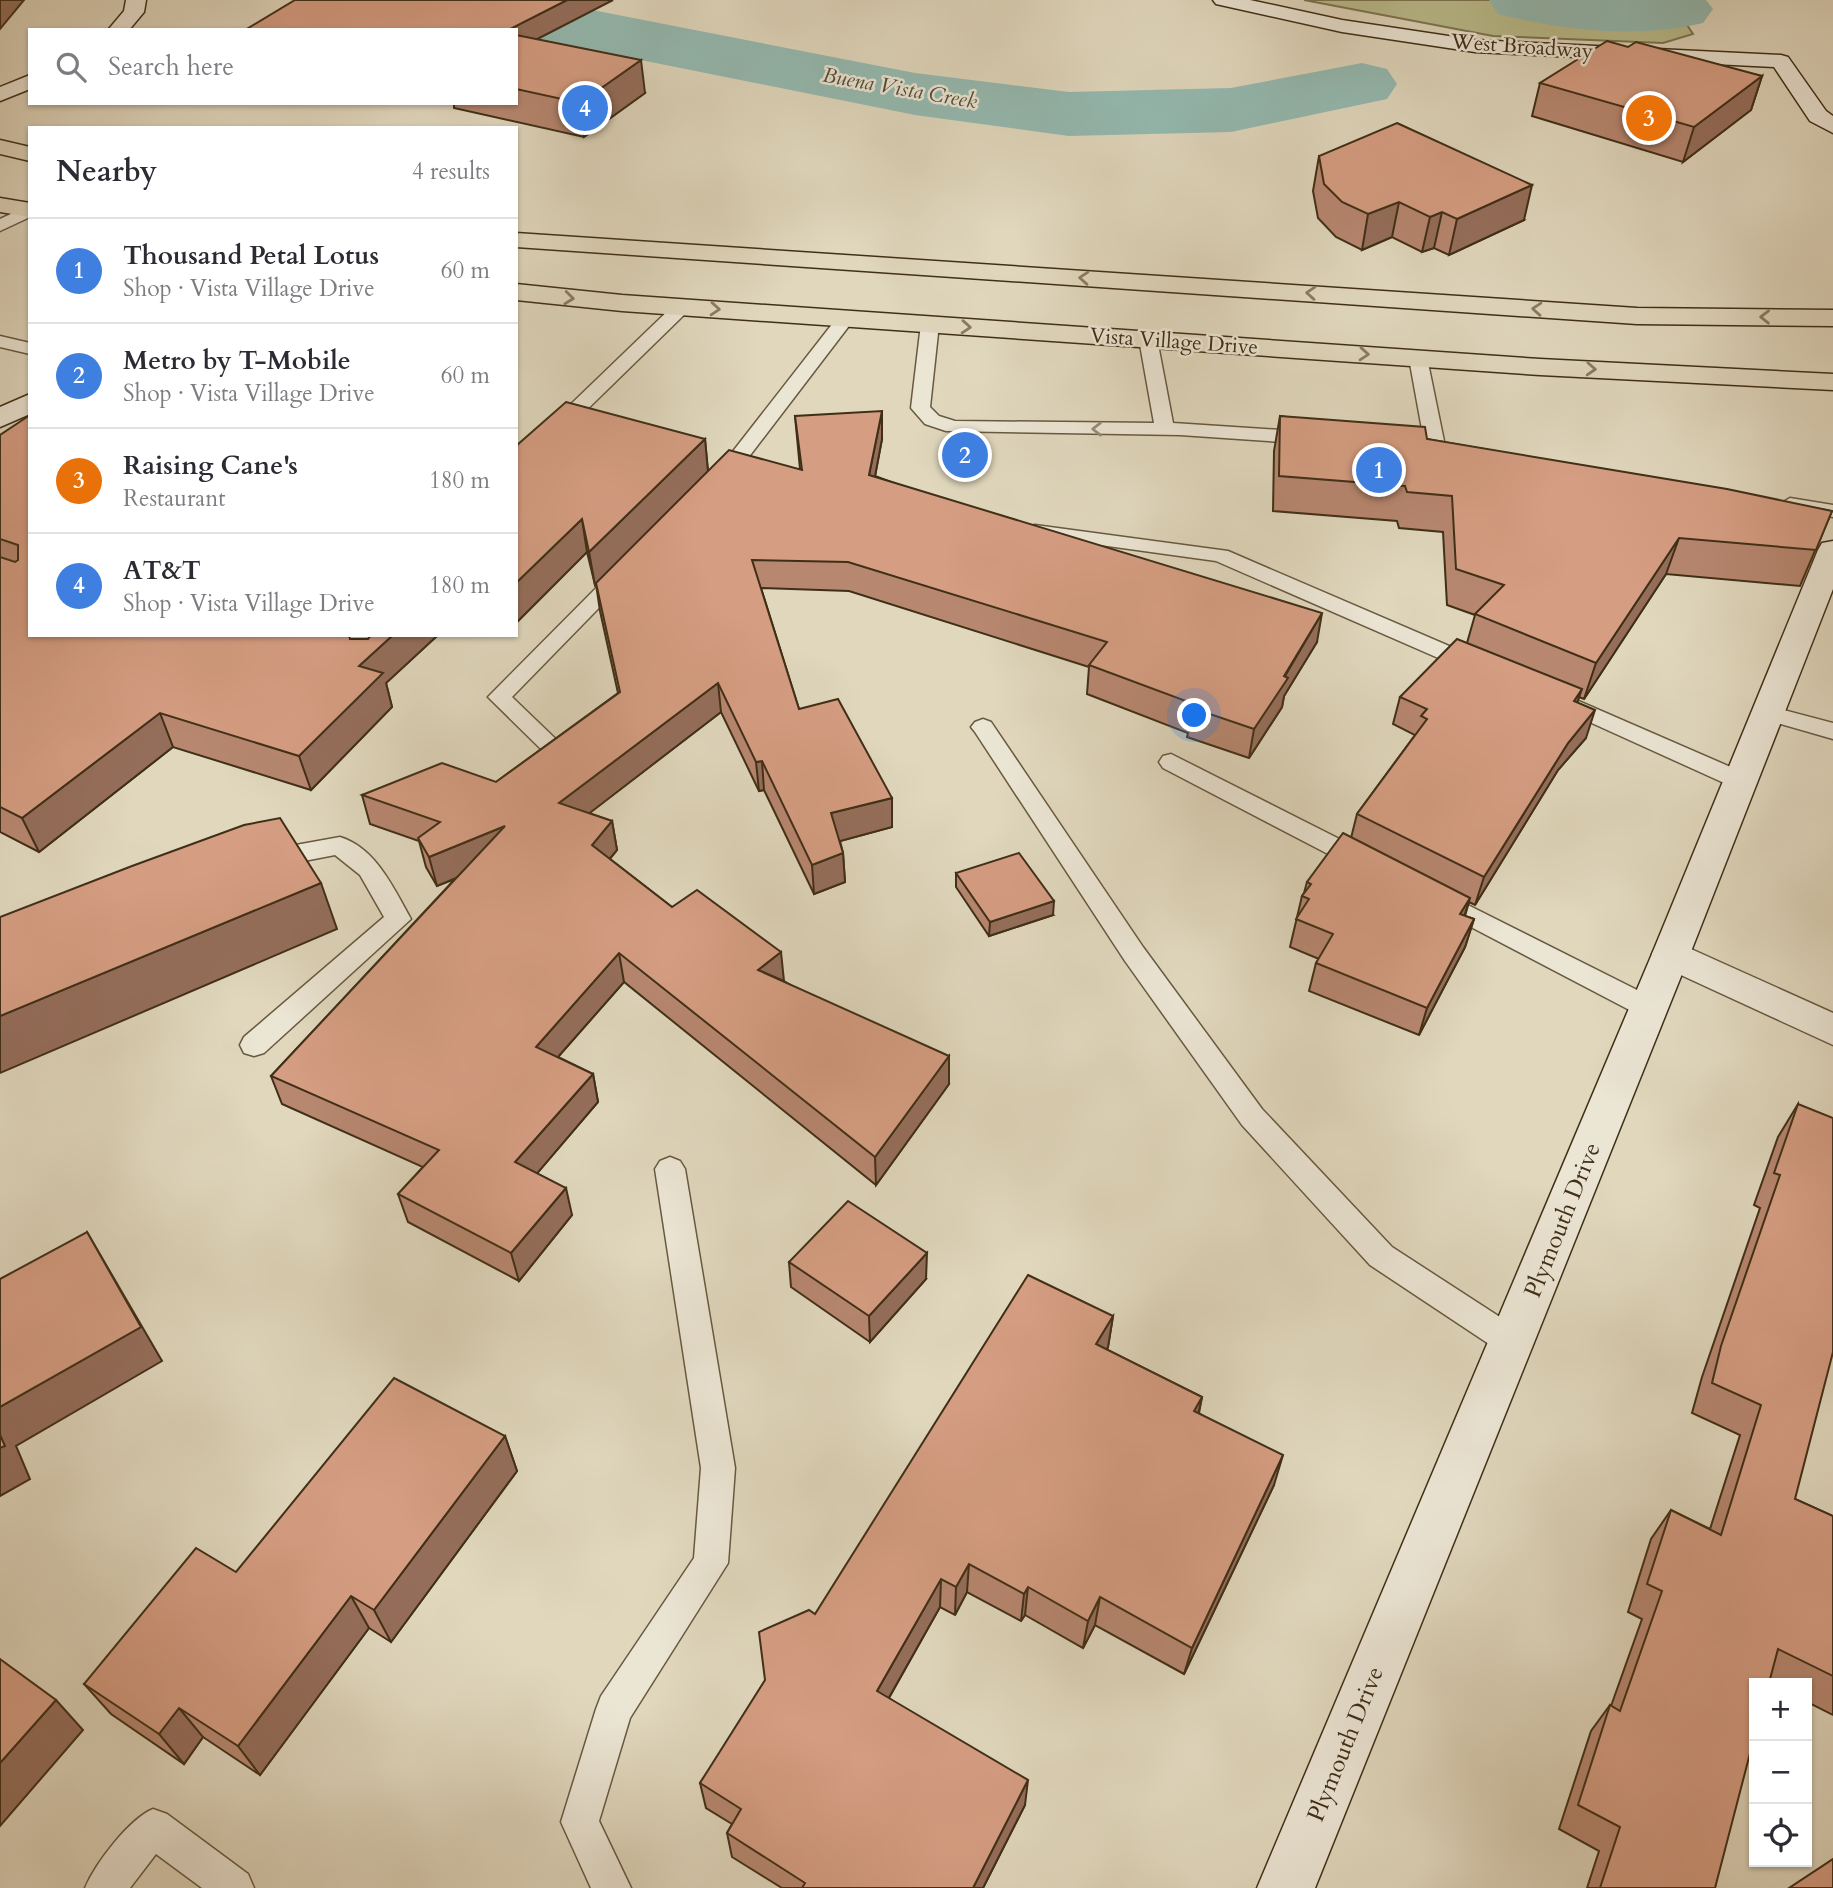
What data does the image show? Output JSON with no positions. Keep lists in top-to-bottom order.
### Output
{
  "streets": {
    "main road": ["Vista Village Drive"],
    "street": ["West Broadway", "Plymouth Drive"]
  },
  "water": ["Buena Vista Creek"],
  "page": {
    "search": "Search here",
    "pins": [
      "4",
      "3",
      "2",
      "1"
    ],
    "heading": ["Nearby", "4 results"],
    "list": [
      {
        "mark": "1",
        "name": "Thousand Petal Lotus",
        "note": "Shop · Vista Village Drive",
        "value": "60 m"
      },
      {
        "mark": "2",
        "name": "Metro by T-Mobile",
        "note": "Shop · Vista Village Drive",
        "value": "60 m"
      },
      {
        "mark": "3",
        "name": "Raising Cane's",
        "note": "Restaurant",
        "value": "180 m"
      },
      {
        "mark": "4",
        "name": "AT&T",
        "note": "Shop · Vista Village Drive",
        "value": "180 m"
      }
    ],
    "map_buttons": ["+", "−"]
  }
}
